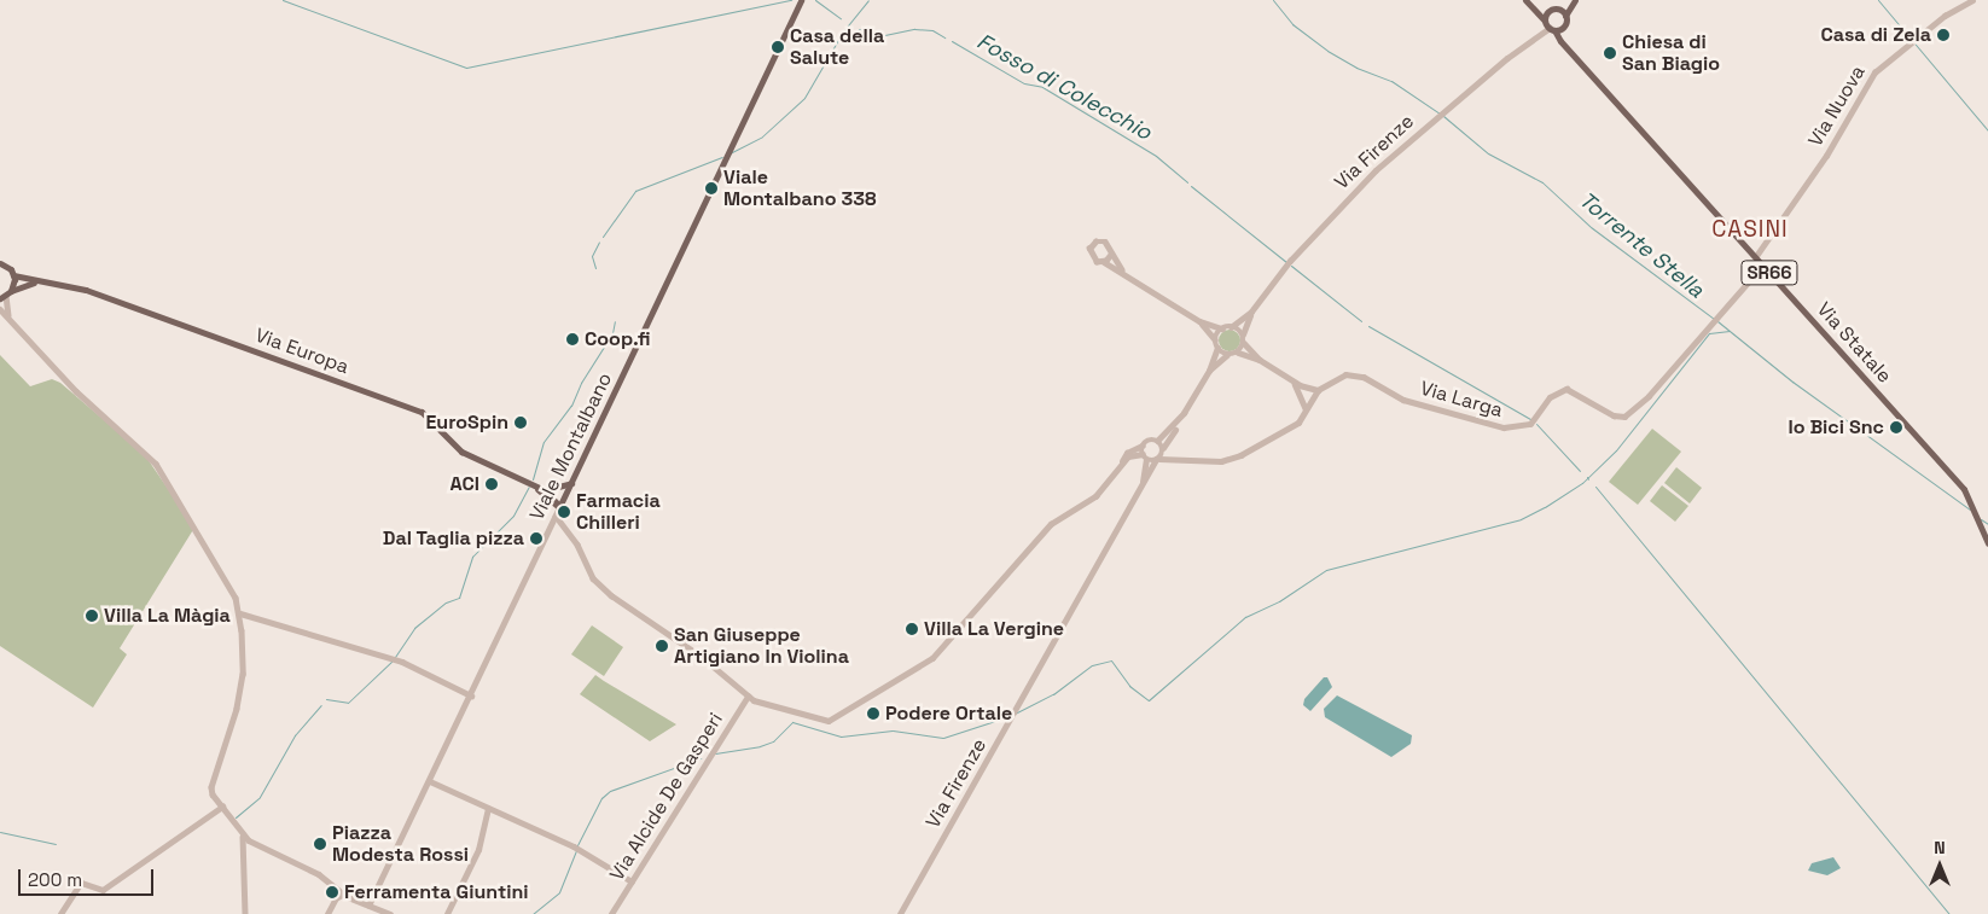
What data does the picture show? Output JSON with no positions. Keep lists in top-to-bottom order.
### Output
{
  "streets": {
    "main road": [
      "SR66",
      "Via Statale",
      "Via Europa",
      "Viale Montalbano"
    ],
    "street": [
      "Via Nuova",
      "Via Firenze",
      "Via Larga",
      "Via Alcide De Gasperi"
    ]
  },
  "crossings": [
    ["Via Nuova", "Via Statale"],
    ["Via Firenze", "Via Statale"],
    ["Via Statale", "Via Larga"]
  ],
  "districts": ["CASINI"],
  "water": ["Fosso di Colecchio", "Torrente Stella"],
  "places": [
    "Casa di Zela",
    "Casa della Salute",
    "Chiesa di San Biagio",
    "Viale Montalbano 338",
    "Coop.fi",
    "EuroSpin",
    "Io Bici Snc",
    "ACI",
    "Farmacia Chilleri",
    "Dal Taglia pizza",
    "Villa La Màgia",
    "Villa La Vergine",
    "San Giuseppe Artigiano In Violina",
    "Podere Ortale",
    "Piazza Modesta Rossi",
    "Ferramenta Giuntini"
  ],
  "scale_bar": "200 m",
  "north": "top"
}
